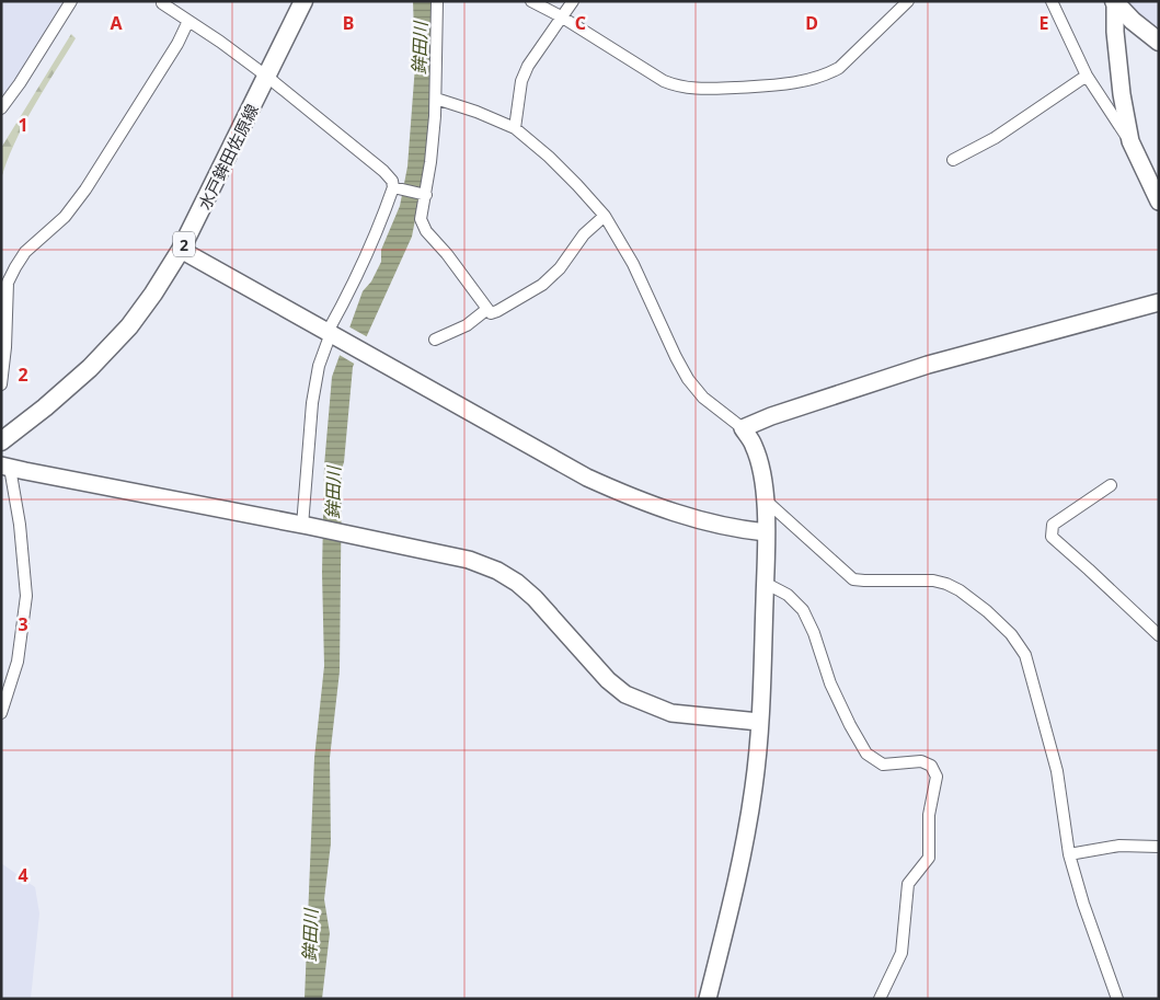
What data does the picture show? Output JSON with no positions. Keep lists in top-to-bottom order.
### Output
{
  "streets": {
    "main road": ["水戸鉾田佐原線", "2"]
  },
  "water": ["鉾田川"],
  "grid": {
    "columns": [
      "A",
      "B",
      "C",
      "D",
      "E"
    ],
    "rows": [
      "1",
      "2",
      "3",
      "4"
    ]
  }
}
